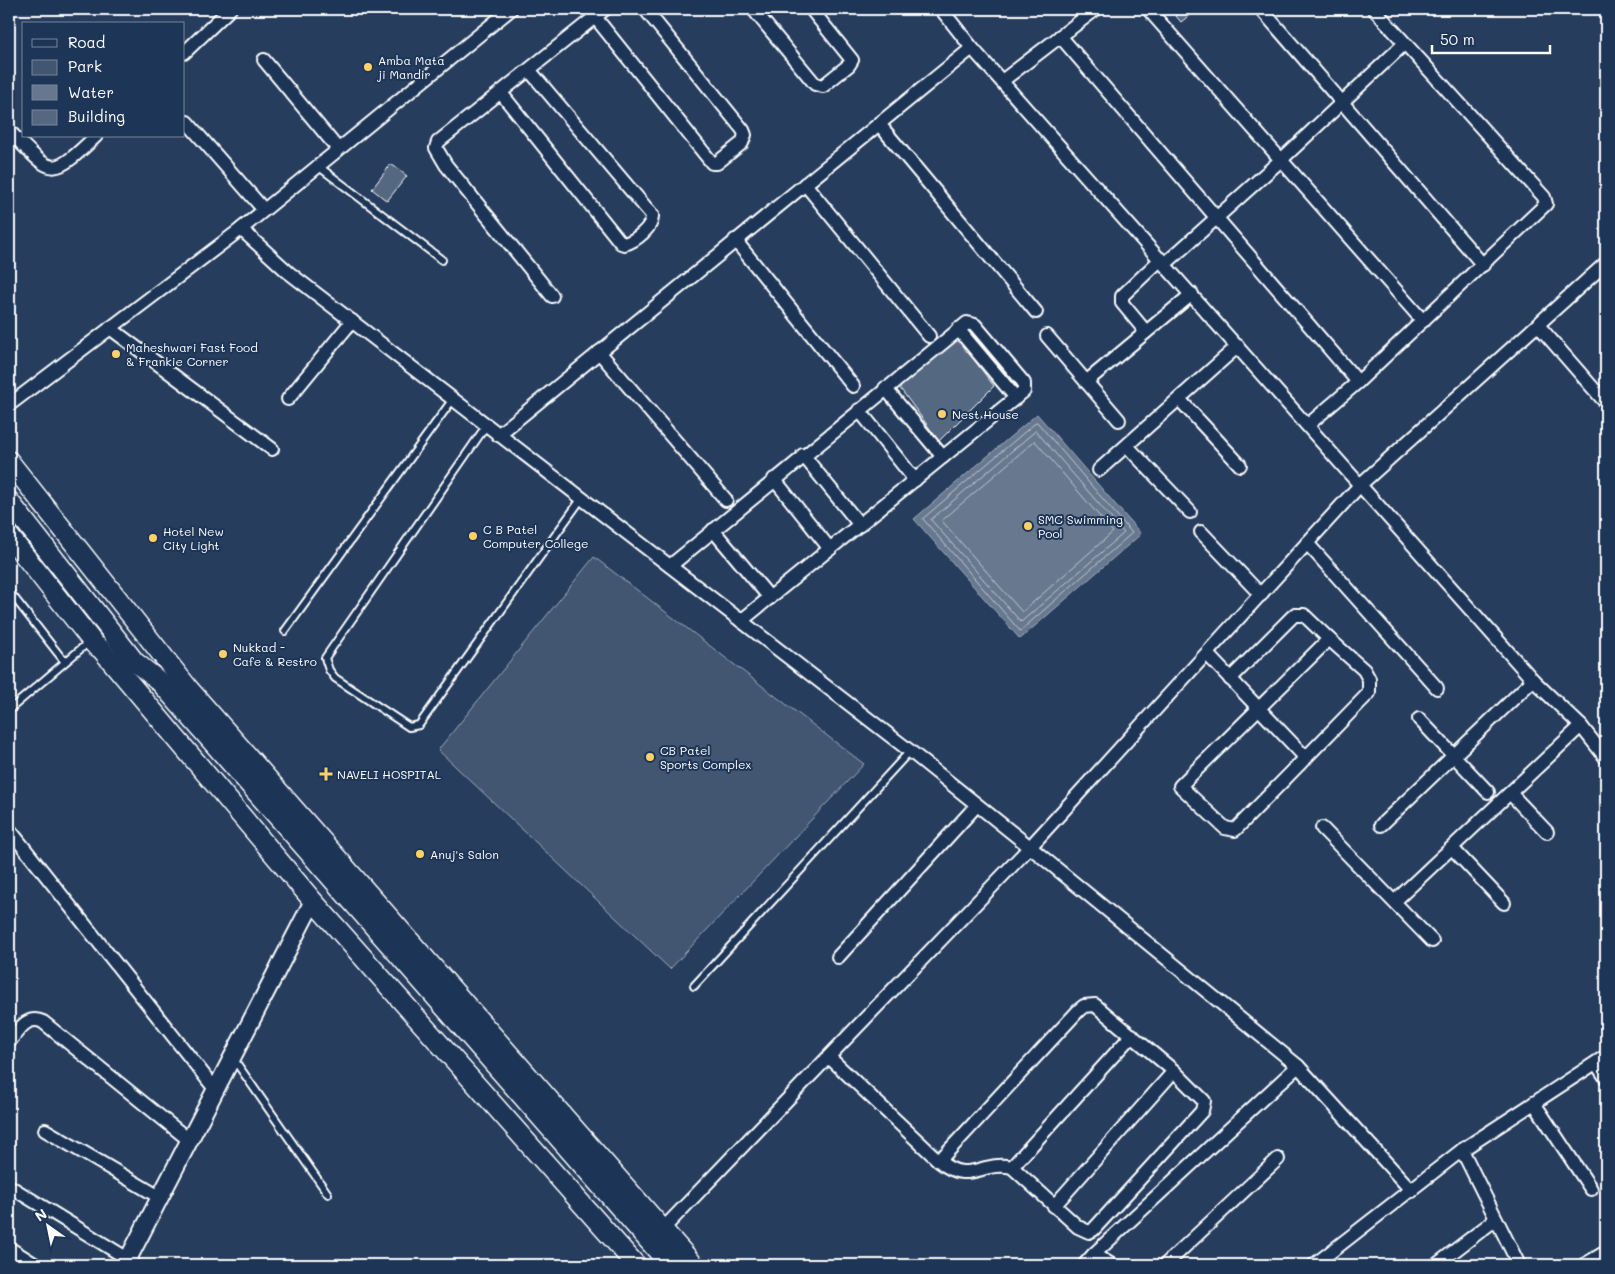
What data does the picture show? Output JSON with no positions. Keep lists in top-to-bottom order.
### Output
{
  "places": {
    "other": [
      "Amba Mata ji Mandir",
      "Maheshwari Fast Food & Frankie Corner",
      "Nest House",
      "SMC Swimming Pool",
      "C B Patel Computer College",
      "Hotel New City Light",
      "Nukkad - Cafe & Restro",
      "CB Patel Sports Complex",
      "Anuj's Salon"
    ],
    "health": ["NAVELI HOSPITAL"]
  },
  "legend": [
    "Road",
    "Park",
    "Water",
    "Building"
  ],
  "scale_bar": "50 m",
  "north": "top left"
}
